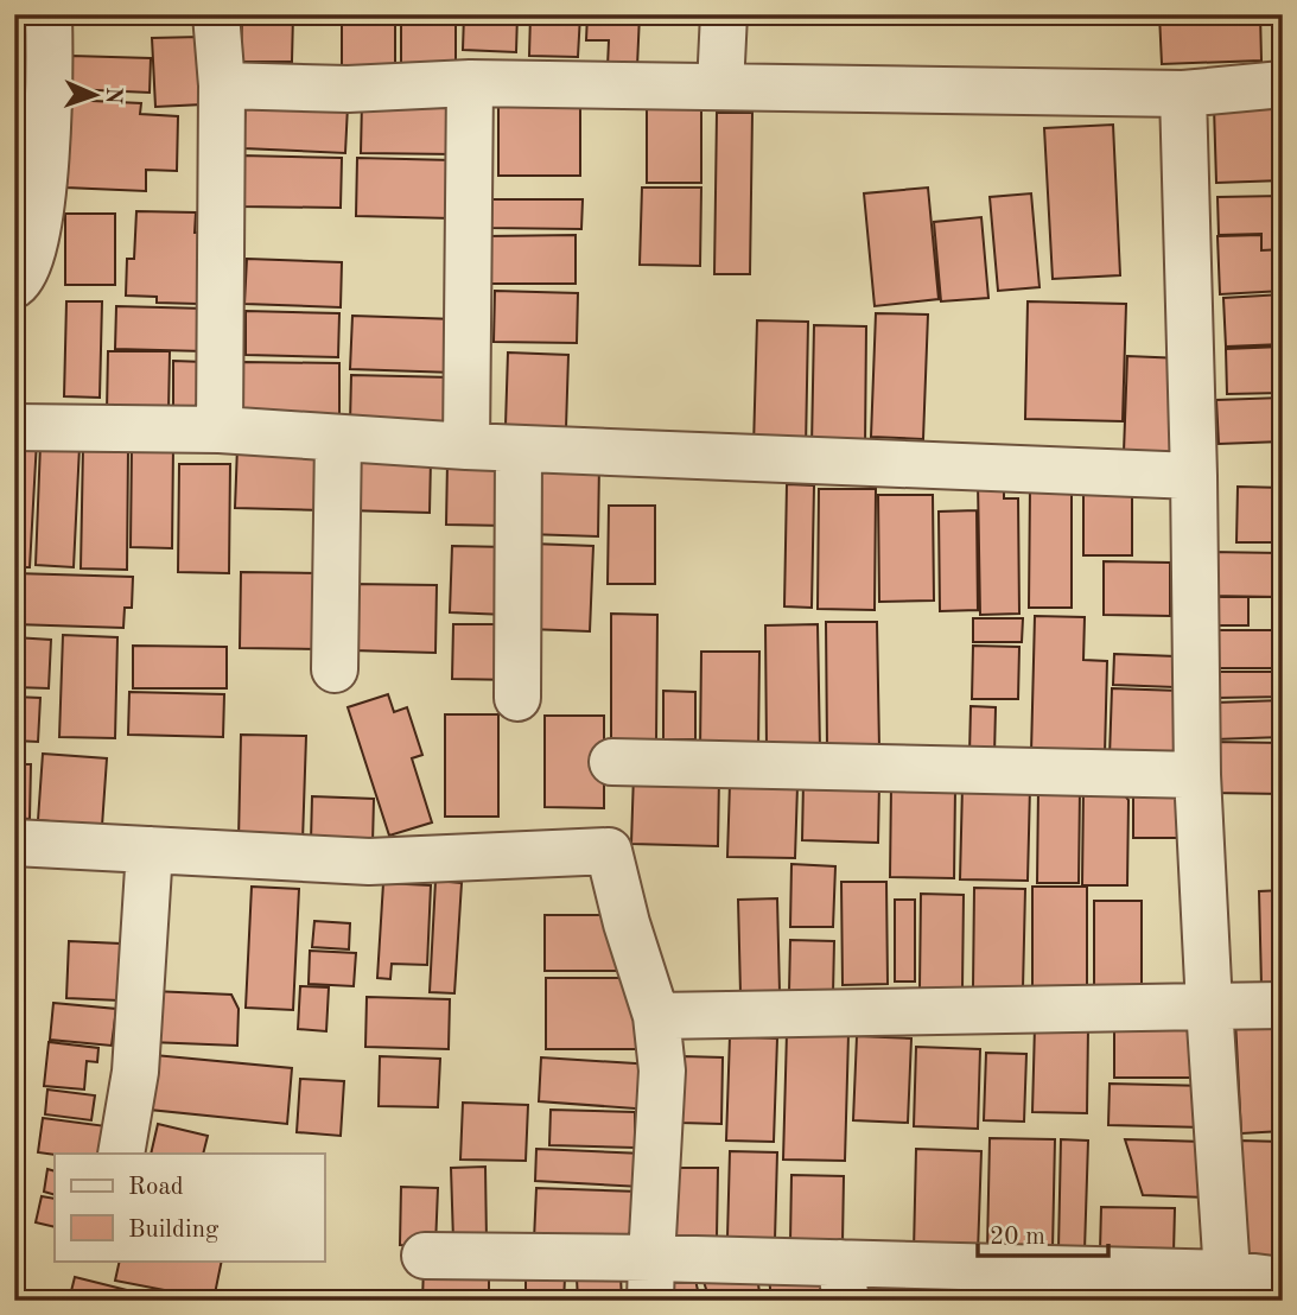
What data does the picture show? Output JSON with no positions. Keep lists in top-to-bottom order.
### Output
{
  "legend": ["Road", "Building"],
  "scale_bar": "20 m",
  "north": "right"
}
